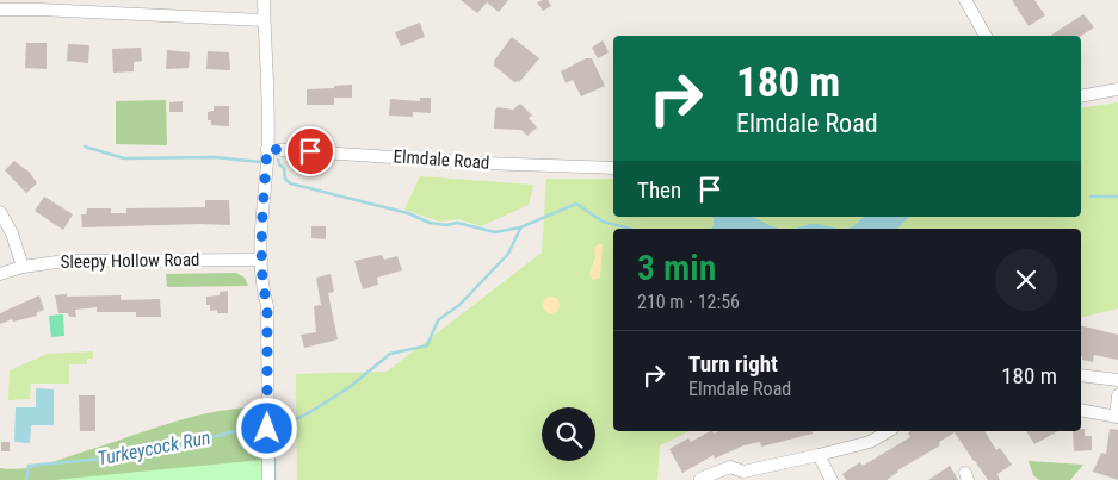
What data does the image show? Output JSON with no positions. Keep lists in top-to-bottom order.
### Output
{
  "streets": {
    "street": ["Elmdale Road", "Sleepy Hollow Road"]
  },
  "water": ["Turkeycock Run"],
  "page": {
    "turn": ["180 m", "Elmdale Road"],
    "then": "Then",
    "heading": ["3 min", "210 m · 12:56"],
    "list": [
      {
        "name": "Turn right",
        "note": "Elmdale Road",
        "value": "180 m"
      }
    ]
  }
}
